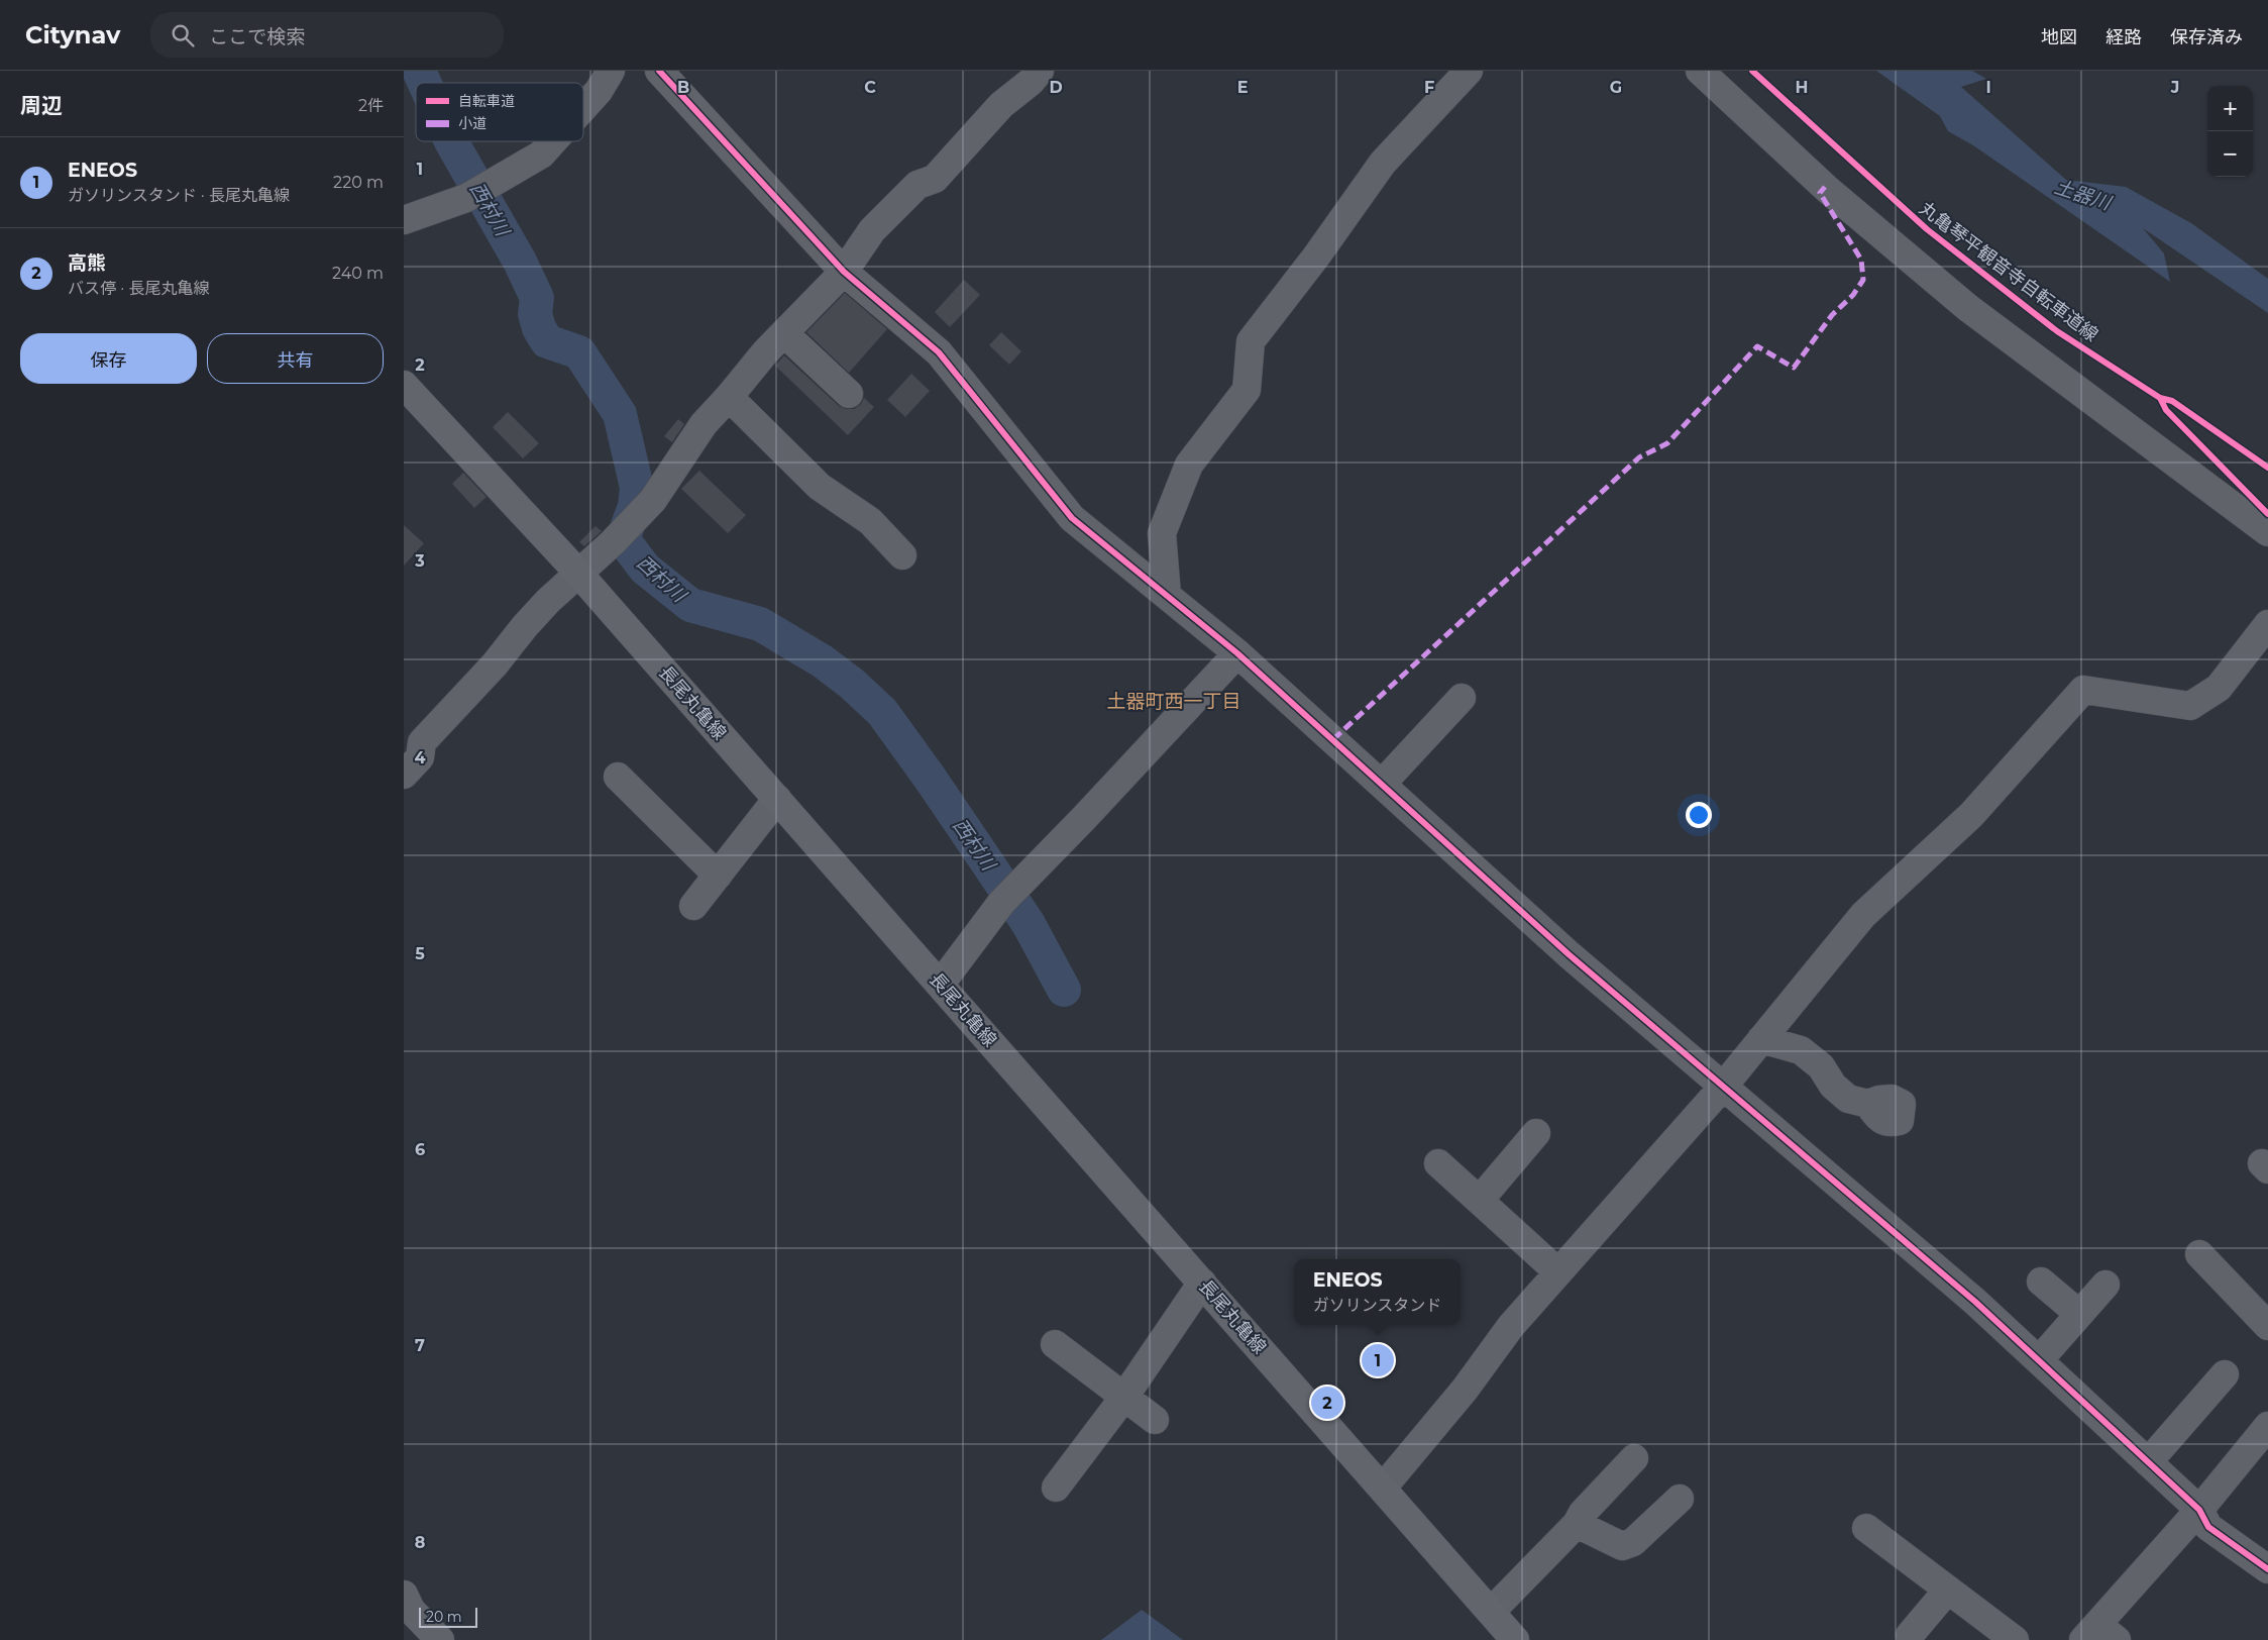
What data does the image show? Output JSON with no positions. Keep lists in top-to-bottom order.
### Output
{
  "streets": {
    "main road": ["長尾丸亀線"],
    "cycle path": ["丸亀琴平観音寺自転車道線"]
  },
  "districts": ["土器町西一丁目"],
  "water": ["土器川", "西村川"],
  "legend": ["自転車道", "小道"],
  "scale_bar": "20 m",
  "page": {
    "header": "Citynav",
    "search": "ここで検索",
    "nav": ["地図", "経路", "保存済み"],
    "heading": ["周辺", "2件"],
    "map_buttons": ["+", "−"],
    "list": [
      {
        "mark": "1",
        "name": "ENEOS",
        "note": "ガソリンスタンド · 長尾丸亀線",
        "value": "220 m"
      },
      {
        "mark": "2",
        "name": "高熊",
        "note": "バス停 · 長尾丸亀線",
        "value": "240 m"
      }
    ],
    "buttons": ["保存", "共有"],
    "popup": ["ENEOS", "ガソリンスタンド"],
    "pins": ["1", "2"],
    "scale": "20 m"
  },
  "grid": {
    "columns": [
      "B",
      "C",
      "D",
      "E",
      "F",
      "G",
      "H",
      "I",
      "J"
    ],
    "rows": [
      "1",
      "2",
      "3",
      "4",
      "5",
      "6",
      "7",
      "8"
    ]
  }
}
